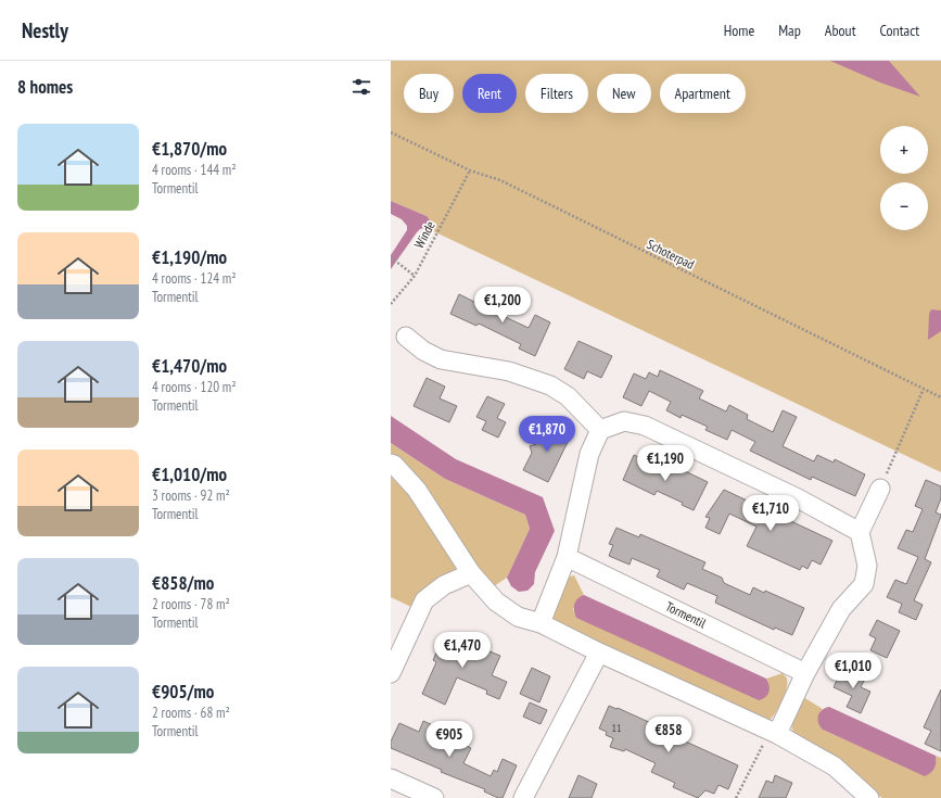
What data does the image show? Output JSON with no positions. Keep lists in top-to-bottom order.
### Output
{
  "streets": {
    "street": ["Tormentil"],
    "path": ["Winde", "Schoterpad"]
  },
  "crossings": [
    ["Winde", "Schoterpad"]
  ],
  "house_numbers": ["11"],
  "page": {
    "header": "Nestly",
    "nav": [
      "Home",
      "Map",
      "About",
      "Contact"
    ],
    "heading": "8 homes",
    "chip": [
      "Buy",
      "Rent",
      "Filters",
      "New",
      "Apartment"
    ],
    "list": [
      {
        "name": "€1,870/mo",
        "note": "4 rooms · 144 m² · Tormentil"
      },
      {
        "name": "€1,190/mo",
        "note": "4 rooms · 124 m² · Tormentil"
      },
      {
        "name": "€1,470/mo",
        "note": "4 rooms · 120 m² · Tormentil"
      },
      {
        "name": "€1,010/mo",
        "note": "3 rooms · 92 m² · Tormentil"
      },
      {
        "name": "€858/mo",
        "note": "2 rooms · 78 m² · Tormentil"
      },
      {
        "name": "€905/mo",
        "note": "2 rooms · 68 m² · Tormentil"
      }
    ],
    "map_buttons": ["+", "−"],
    "price": [
      "€1,200",
      "€1,870",
      "€1,190",
      "€1,710",
      "€1,470",
      "€1,010",
      "€858",
      "€905"
    ]
  }
}
